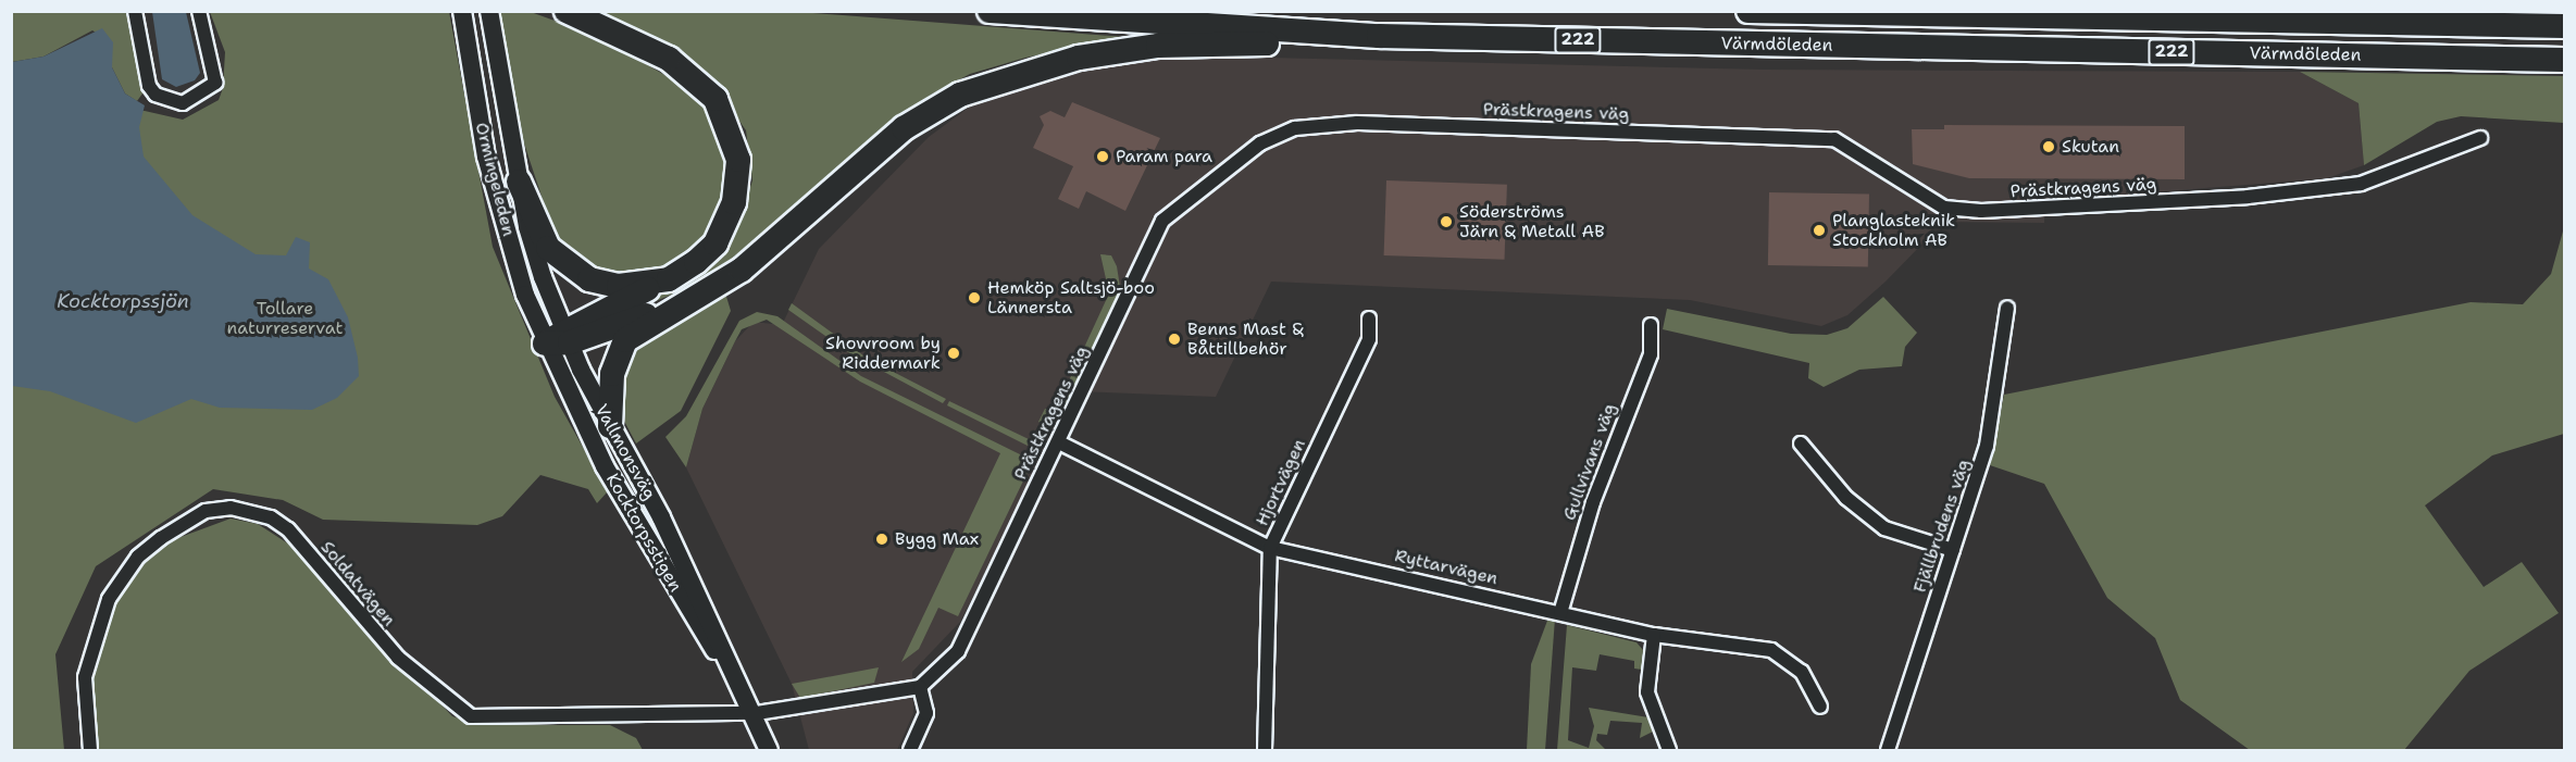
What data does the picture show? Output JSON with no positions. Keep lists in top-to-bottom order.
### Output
{
  "streets": {
    "highway": ["222", "Värmdöleden"],
    "main road": ["Ormingeleden", "Vallmonsväg", "Kocktorpsstigen"],
    "street": [
      "Prästkragens väg",
      "Gullvivans väg",
      "Hjortvägen",
      "Fjällbrudens väg",
      "Ryttarvägen",
      "Soldatvägen"
    ]
  },
  "crossings": [
    ["Prästkragens väg", "Ryttarvägen"],
    ["Ormingeleden", "Vallmonsväg"],
    ["Ormingeleden", "Kocktorpsstigen"],
    ["Vallmonsväg", "Kocktorpsstigen"],
    ["Vallmonsväg", "Soldatvägen"],
    ["Gullvivans väg", "Ryttarvägen"],
    ["Hjortvägen", "Ryttarvägen"],
    ["Kocktorpsstigen", "Soldatvägen"]
  ],
  "water": ["Kocktorpssjön"],
  "parks": ["Tollare naturreservat"],
  "places": [
    "Skutan",
    "Param para",
    "Söderströms Järn & Metall AB",
    "Planglasteknik Stockholm AB",
    "Hemköp Saltsjö-boo Lännersta",
    "Benns Mast & Båttillbehör",
    "Showroom by Riddermark",
    "Bygg Max"
  ]
}
